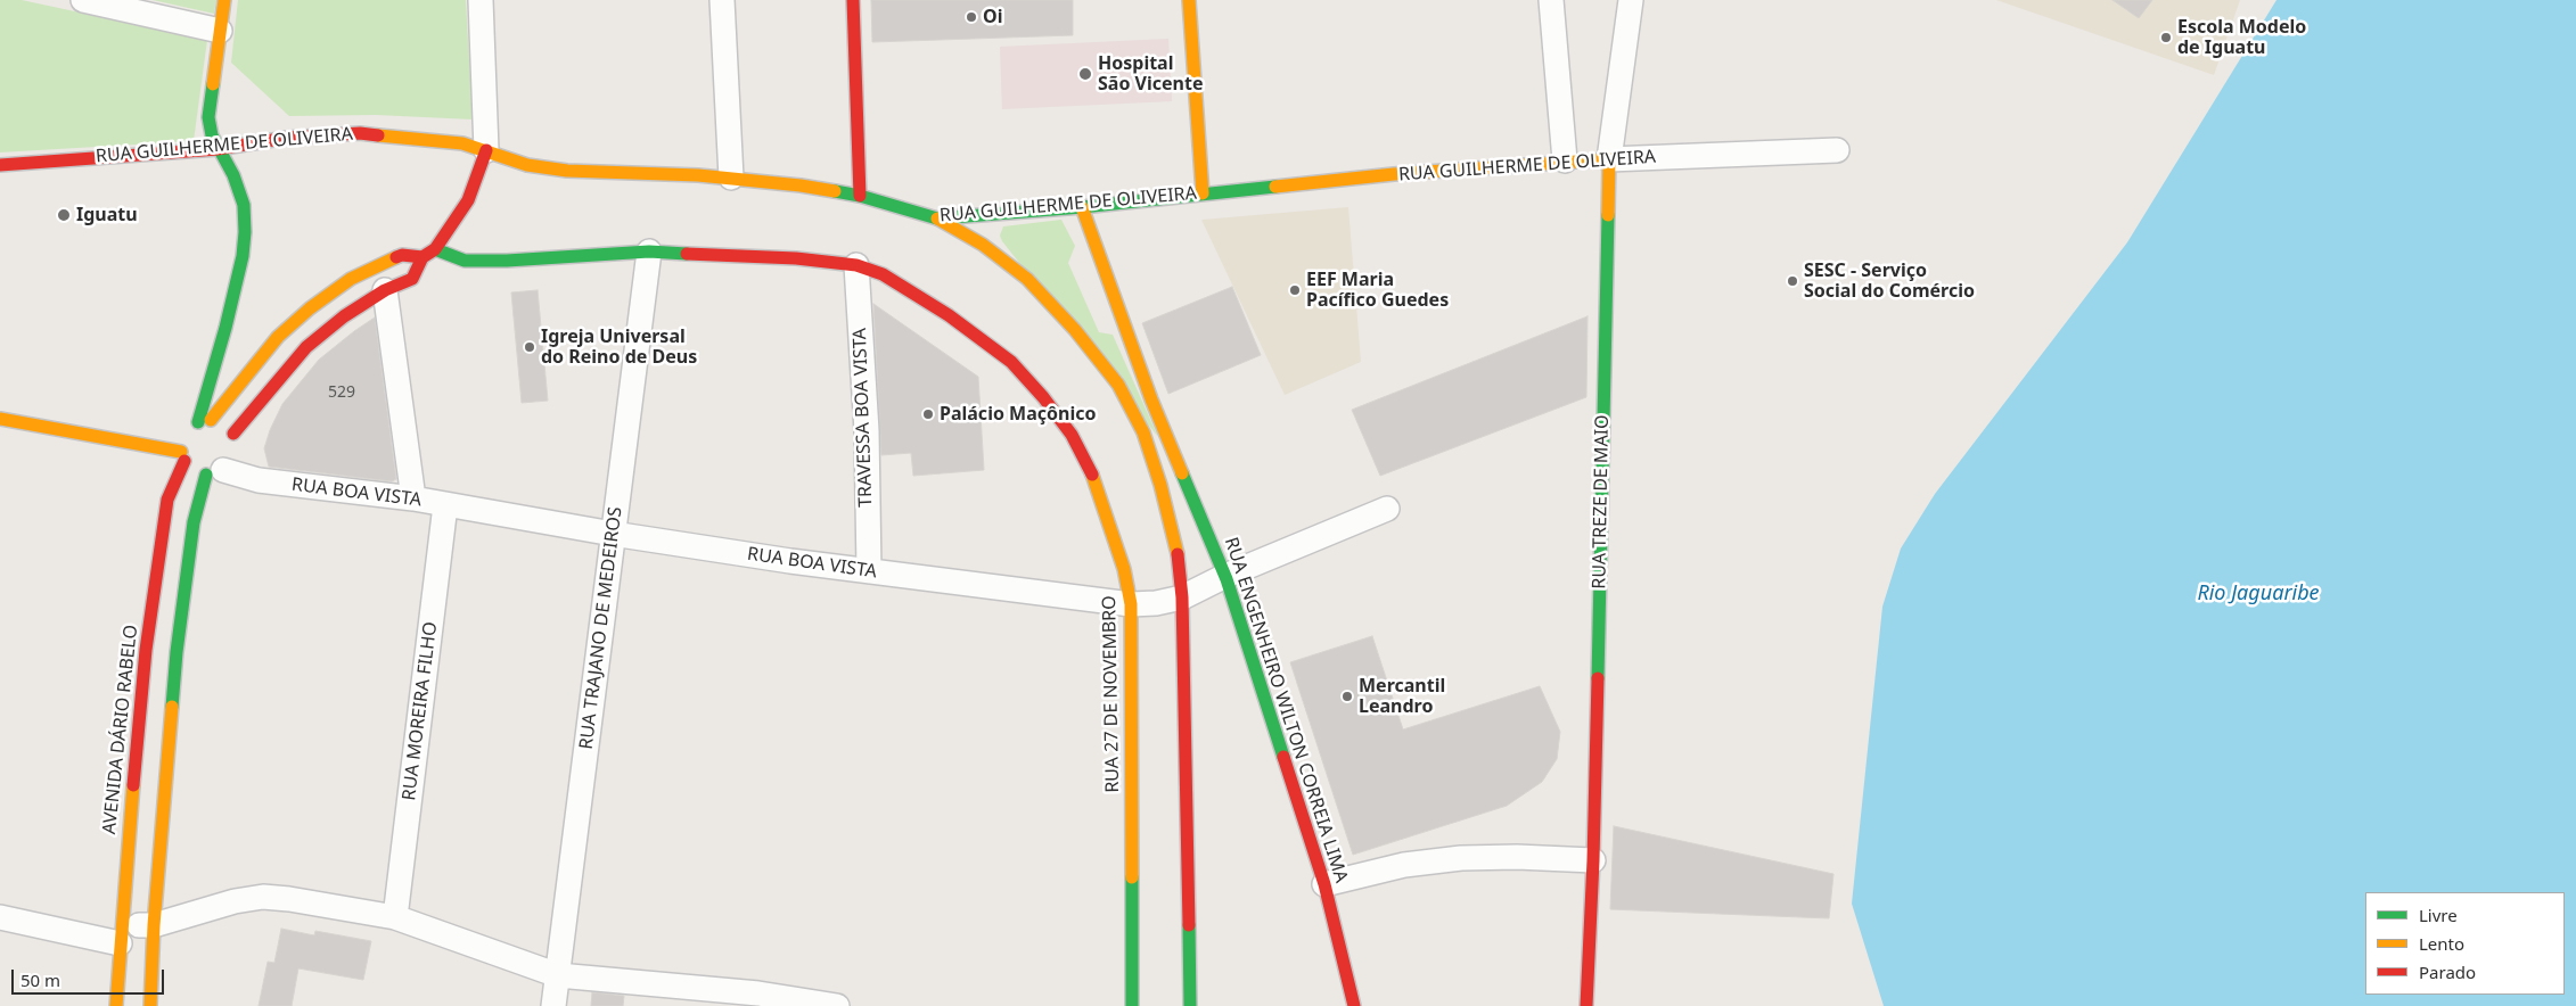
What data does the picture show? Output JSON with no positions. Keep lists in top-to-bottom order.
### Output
{
  "streets": {
    "main road": [
      "RUA GUILHERME DE OLIVEIRA",
      "RUA TREZE DE MAIO",
      "RUA 27 DE NOVEMBRO",
      "RUA ENGENHEIRO WILTON CORREIA LIMA",
      "AVENIDA DÁRIO RABELO"
    ],
    "street": [
      "TRAVESSA BOA VISTA",
      "RUA BOA VISTA",
      "RUA TRAJANO DE MEDEIROS",
      "RUA MOREIRA FILHO"
    ]
  },
  "crossings": [
    ["RUA GUILHERME DE OLIVEIRA", "RUA TREZE DE MAIO"],
    ["RUA GUILHERME DE OLIVEIRA", "RUA ENGENHEIRO WILTON CORREIA LIMA"],
    ["TRAVESSA BOA VISTA", "RUA BOA VISTA"],
    ["TRAVESSA BOA VISTA", "RUA 27 DE NOVEMBRO"],
    ["RUA BOA VISTA", "RUA TRAJANO DE MEDEIROS"],
    ["RUA BOA VISTA", "RUA 27 DE NOVEMBRO"],
    ["RUA BOA VISTA", "RUA ENGENHEIRO WILTON CORREIA LIMA"],
    ["RUA BOA VISTA", "RUA MOREIRA FILHO"],
    ["RUA BOA VISTA", "AVENIDA DÁRIO RABELO"],
    ["RUA TRAJANO DE MEDEIROS", "RUA 27 DE NOVEMBRO"]
  ],
  "water": ["Rio Jaguaribe"],
  "places": [
    "Oi",
    "Escola Modelo de Iguatu",
    "Hospital São Vicente",
    "Iguatu",
    "SESC - Serviço Social do Comércio",
    "EEF Maria Pacífico Guedes",
    "Igreja Universal do Reino de Deus",
    "Palácio Maçônico",
    "Mercantil Leandro"
  ],
  "house_numbers": ["529"],
  "legend": ["Livre", "Lento", "Parado"],
  "scale_bar": "50 m"
}
